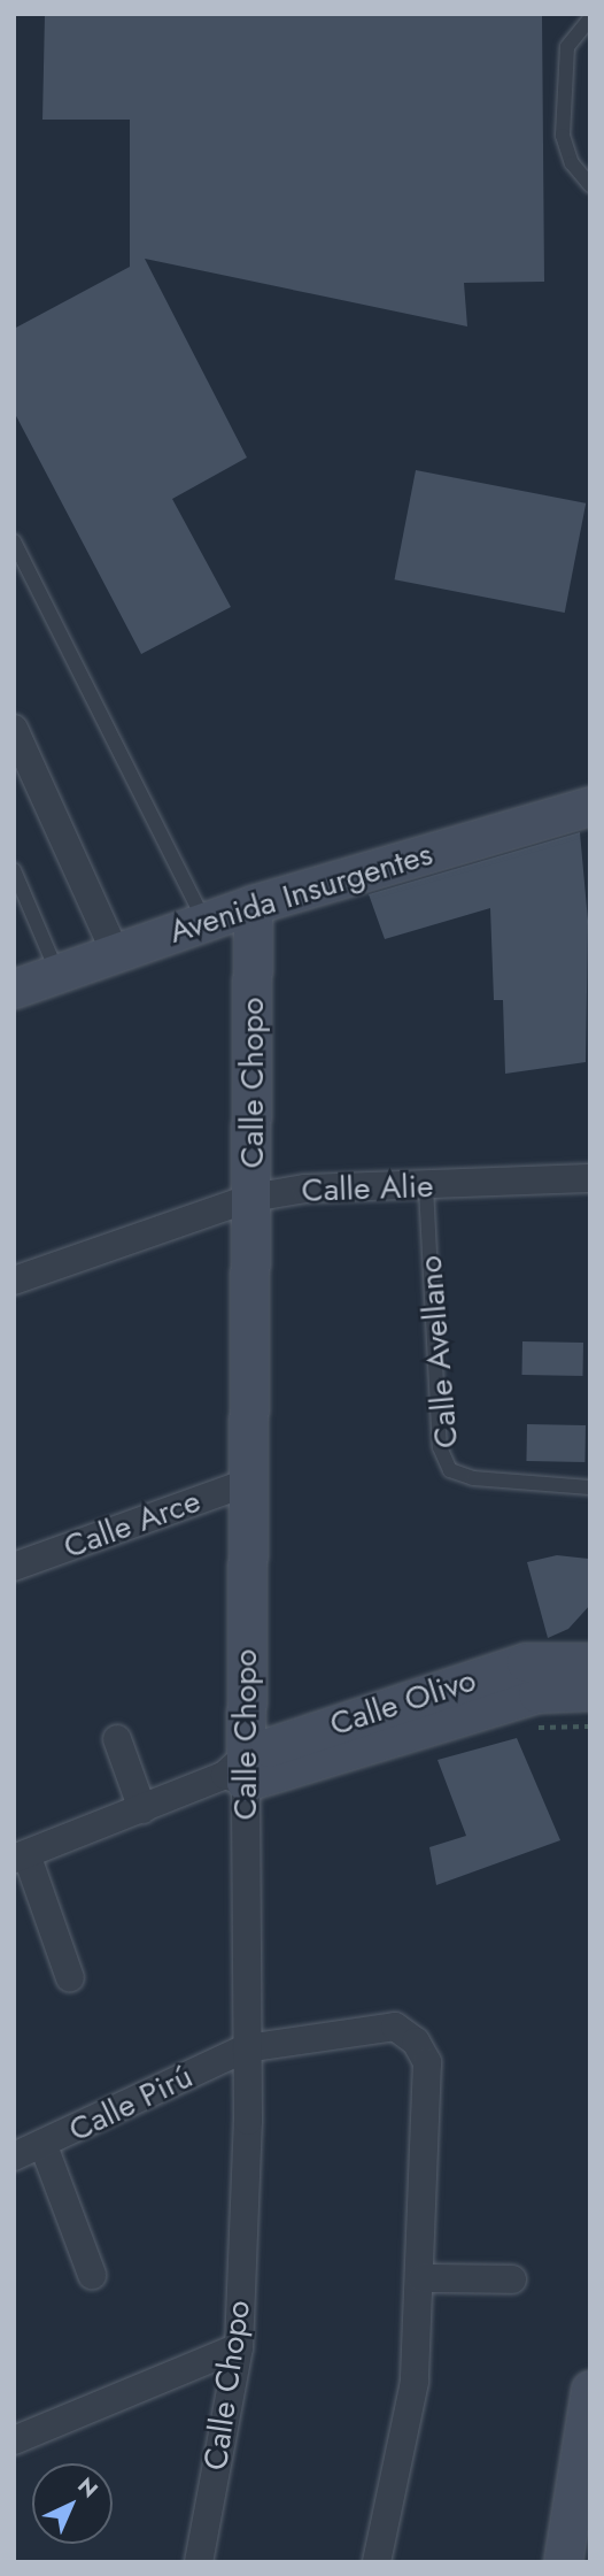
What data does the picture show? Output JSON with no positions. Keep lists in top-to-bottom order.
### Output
{
  "streets": {
    "street": [
      "Avenida Insurgentes",
      "Calle Chopo",
      "Calle Alie",
      "Calle Arce",
      "Calle Olivo",
      "Calle Pirú"
    ],
    "lane": ["Calle Avellano"]
  },
  "crossings": [
    ["Avenida Insurgentes", "Calle Chopo"],
    ["Calle Chopo", "Calle Alie"],
    ["Calle Chopo", "Calle Arce"],
    ["Calle Chopo", "Calle Olivo"],
    ["Calle Chopo", "Calle Pirú"],
    ["Calle Alie", "Calle Avellano"]
  ],
  "north": "top right"
}
